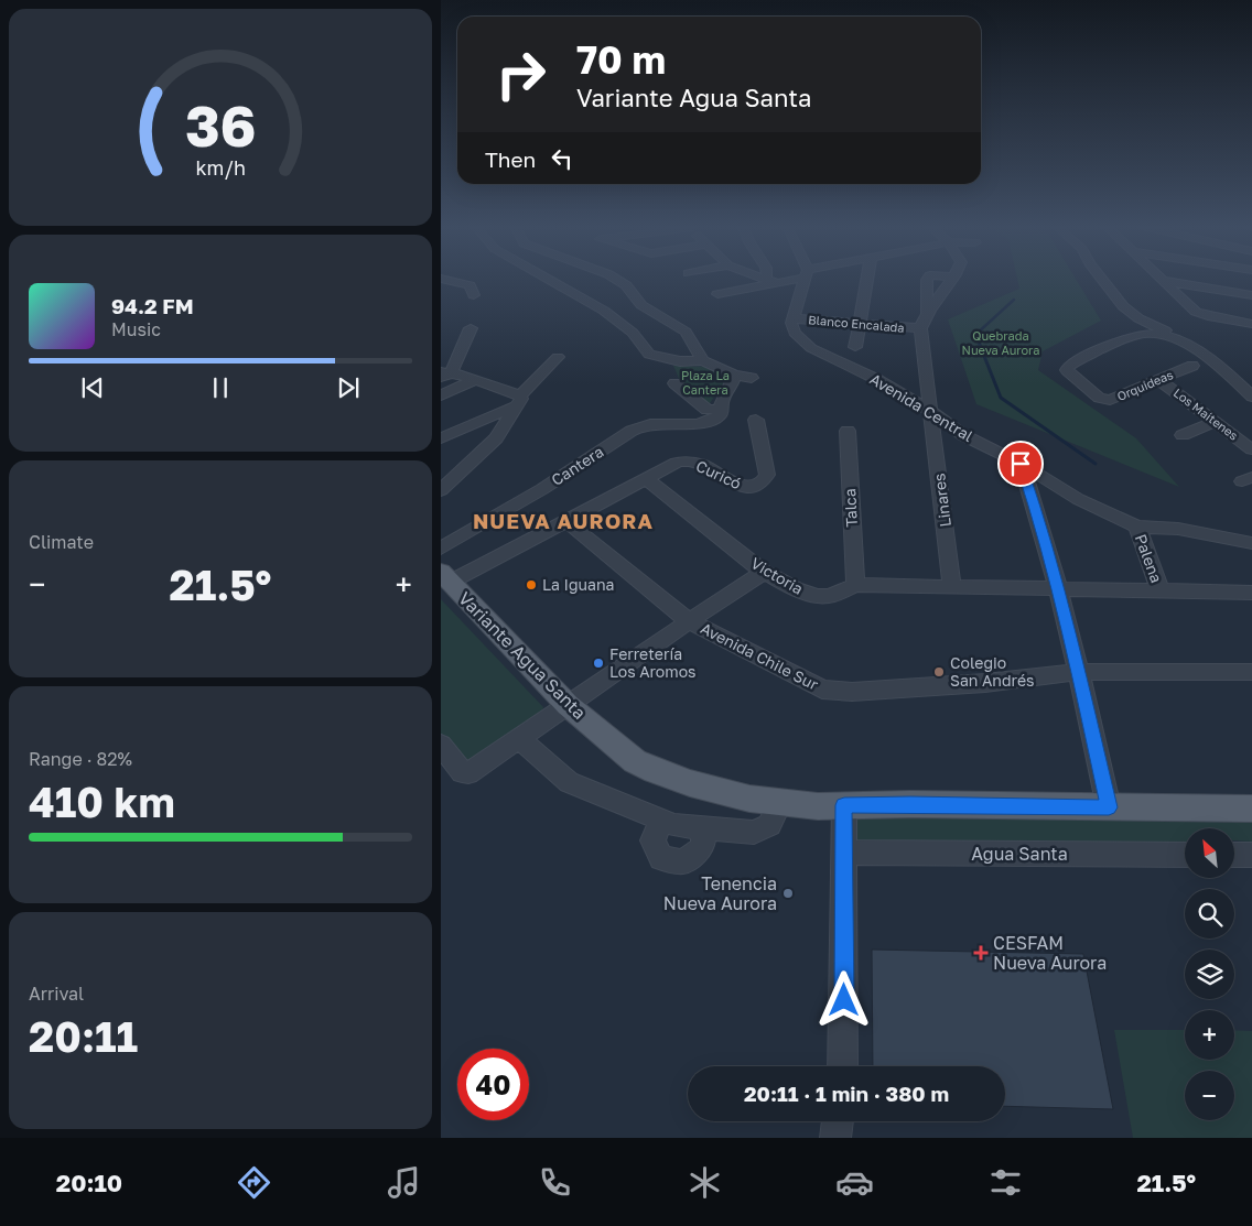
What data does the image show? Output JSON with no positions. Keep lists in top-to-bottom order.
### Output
{
  "streets": {
    "main road": ["Variante Agua Santa"],
    "street": [
      "Blanco Encalada",
      "Orquideas",
      "Avenida Central",
      "Los Maitenes",
      "Cantera",
      "Curicó",
      "Linares",
      "Talca",
      "Palena",
      "Victoria",
      "Avenida Chile Sur",
      "Agua Santa"
    ]
  },
  "crossings": [
    ["Blanco Encalada", "Avenida Central"],
    ["Blanco Encalada", "Linares"],
    ["Orquideas", "Los Maitenes"],
    ["Avenida Central", "Linares"],
    ["Avenida Central", "Palena"],
    ["Curicó", "Victoria"],
    ["Linares", "Victoria"],
    ["Talca", "Victoria"],
    ["Palena", "Victoria"]
  ],
  "districts": ["NUEVA AURORA"],
  "parks": ["Quebrada Nueva Aurora", "Plaza La Cantera"],
  "places": {
    "other": [
      "La Iguana",
      "Ferretería Los Aromos",
      "Colegio San Andrés",
      "Tenencia Nueva Aurora"
    ],
    "health": ["CESFAM Nueva Aurora"]
  },
  "north": "top left",
  "page": {
    "turn": ["70 m", "Variante Agua Santa"],
    "then": "Then",
    "song": ["94.2 FM", "Music"],
    "tile": [
      "Climate",
      ["Range · 82%", "410 km"],
      ["Arrival", "20:11"]
    ],
    "heat": ["−", "21.5°", "+"],
    "map_buttons": ["+", "−"],
    "limit": "40",
    "trip": "20:11 · 1 min · 380 m",
    "tabs": ["20:10", "21.5°"],
    "gauge": ["36", "km/h"]
  }
}
